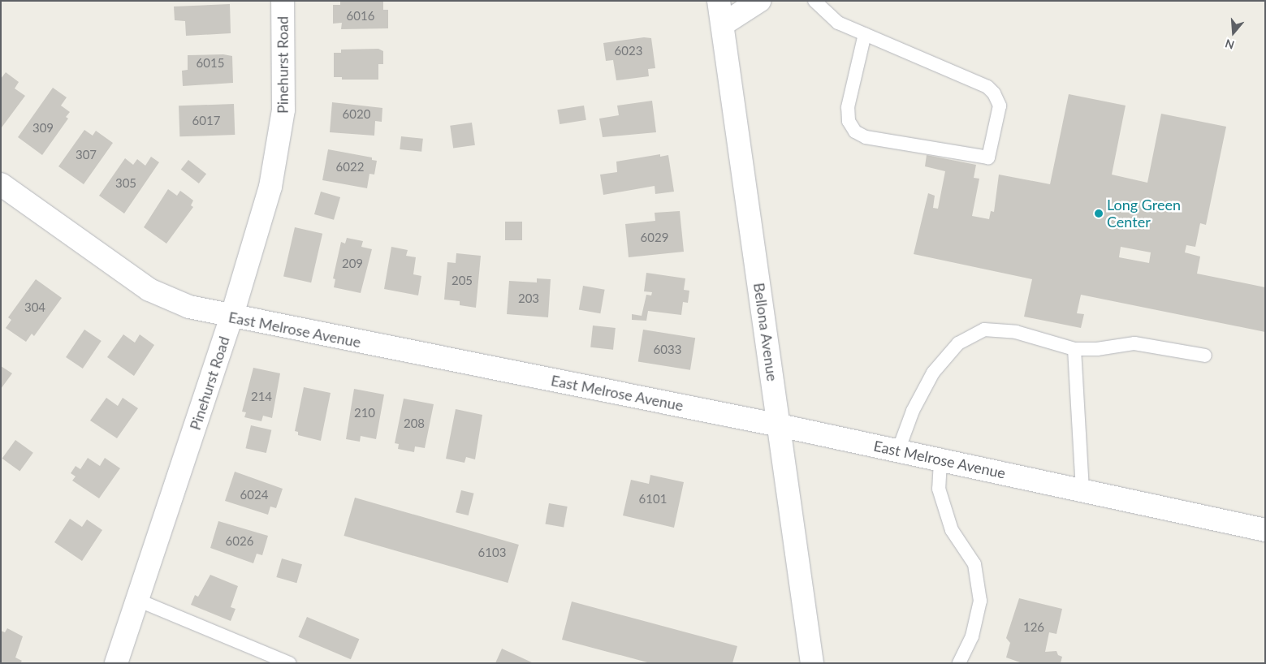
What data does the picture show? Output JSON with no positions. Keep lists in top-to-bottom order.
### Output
{
  "streets": {
    "street": ["Pinehurst Road", "East Melrose Avenue", "Bellona Avenue"]
  },
  "crossings": [
    ["Pinehurst Road", "East Melrose Avenue"],
    ["East Melrose Avenue", "Bellona Avenue"]
  ],
  "places": ["Long Green Center"],
  "house_numbers": [
    "6016",
    "6023",
    "6015",
    "6020",
    "6017",
    "309",
    "307",
    "6022",
    "305",
    "6029",
    "209",
    "205",
    "203",
    "304",
    "6033",
    "214",
    "210",
    "208",
    "6024",
    "6101",
    "6026",
    "6103",
    "126"
  ],
  "north": "bottom"
}
